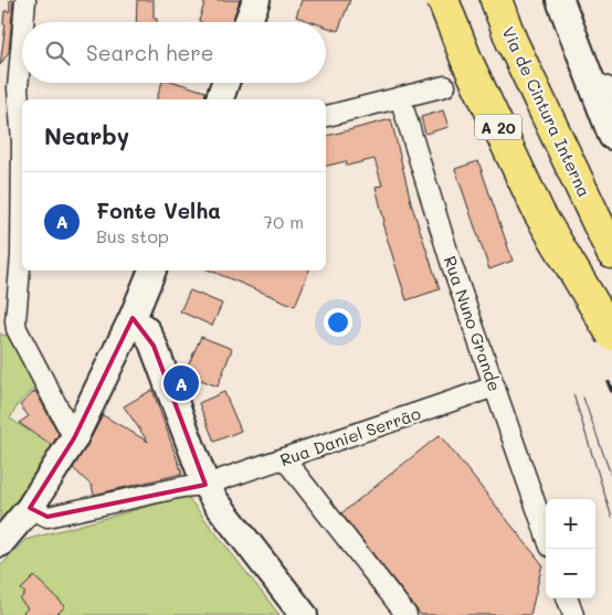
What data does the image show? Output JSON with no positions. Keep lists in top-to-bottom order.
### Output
{
  "streets": {
    "highway": ["Via de Cintura Interna", "A 20"],
    "street": ["Rua Nuno Grande", "Rua Daniel Serrão"]
  },
  "crossings": [
    ["Rua Nuno Grande", "Rua Daniel Serrão"]
  ],
  "page": {
    "search": "Search here",
    "heading": "Nearby",
    "list": [
      {
        "mark": "A",
        "name": "Fonte Velha",
        "note": "Bus stop",
        "value": "70 m"
      }
    ],
    "pins": "A",
    "map_buttons": ["+", "−"]
  }
}
